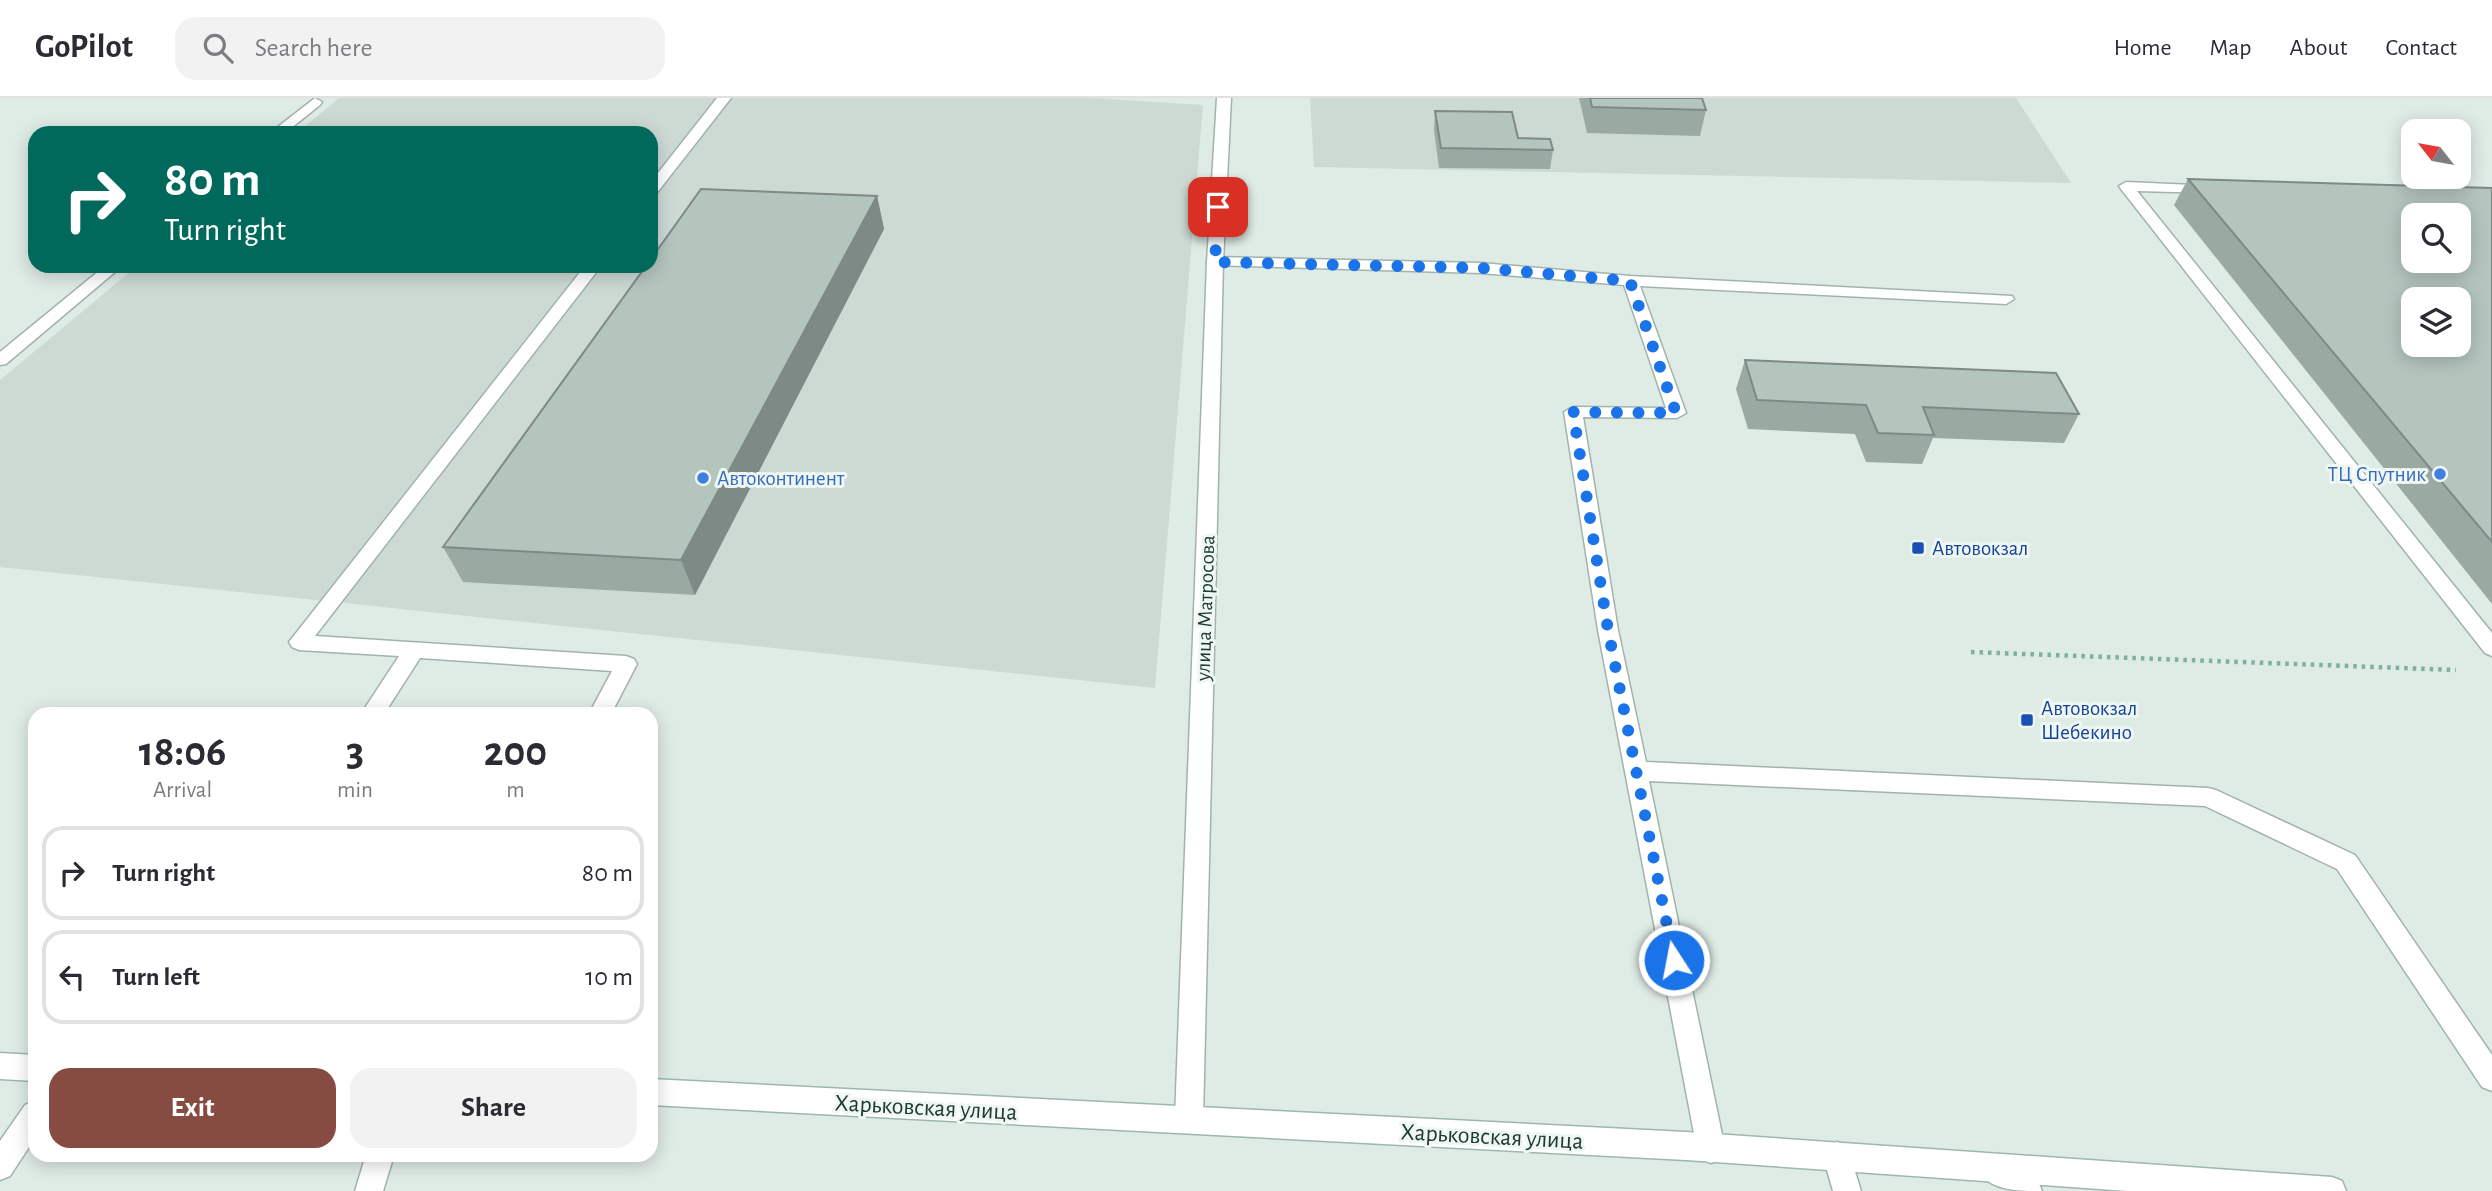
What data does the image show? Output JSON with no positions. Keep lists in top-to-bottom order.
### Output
{
  "streets": {
    "street": ["улица Матросова", "Харьковская улица"]
  },
  "crossings": [
    ["улица Матросова", "Харьковская улица"]
  ],
  "places": {
    "other": ["ТЦ Спутник", "Автоконтинент"],
    "transit": ["Автовокзал", "Автовокзал Шебекино"]
  },
  "north": "top left",
  "page": {
    "header": "GoPilot",
    "search": "Search here",
    "nav": [
      "Home",
      "Map",
      "About",
      "Contact"
    ],
    "turn": ["80 m", "Turn right"],
    "eta": [
      "18:06",
      "Arrival",
      "3",
      "min",
      "200",
      "m"
    ],
    "list": [
      {
        "name": "Turn right",
        "value": "80 m"
      },
      {
        "name": "Turn left",
        "value": "10 m"
      }
    ],
    "buttons": ["Exit", "Share"]
  }
}
